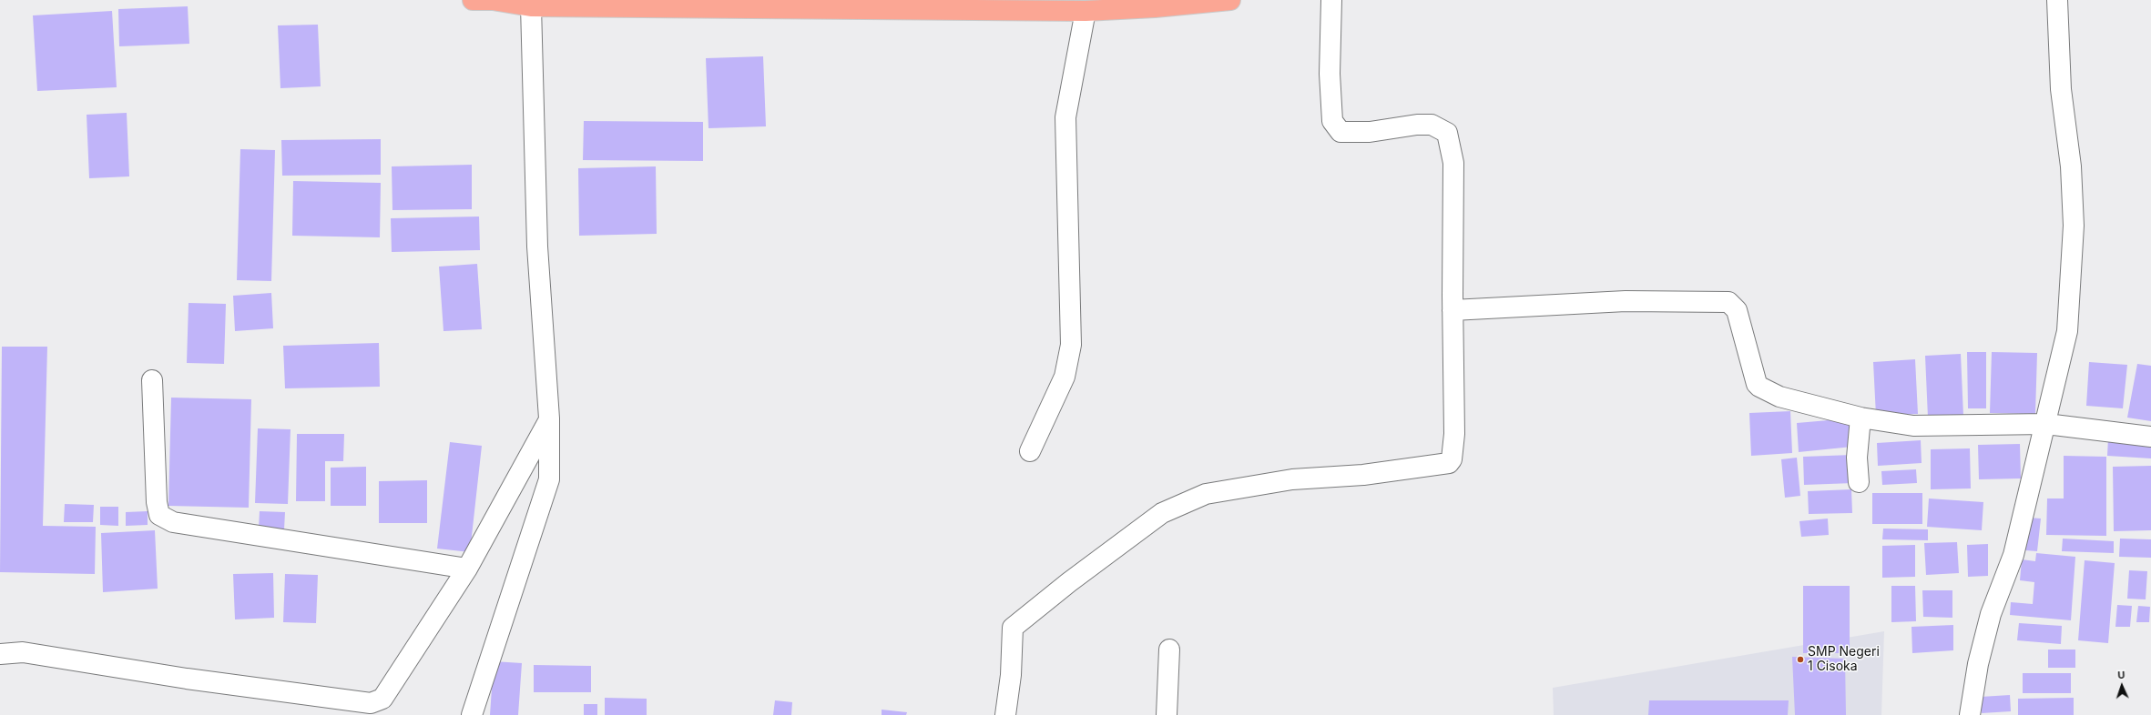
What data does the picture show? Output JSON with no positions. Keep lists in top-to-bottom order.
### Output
{
  "places": ["SMP Negeri 1 Cisoka"],
  "north": "top"
}
